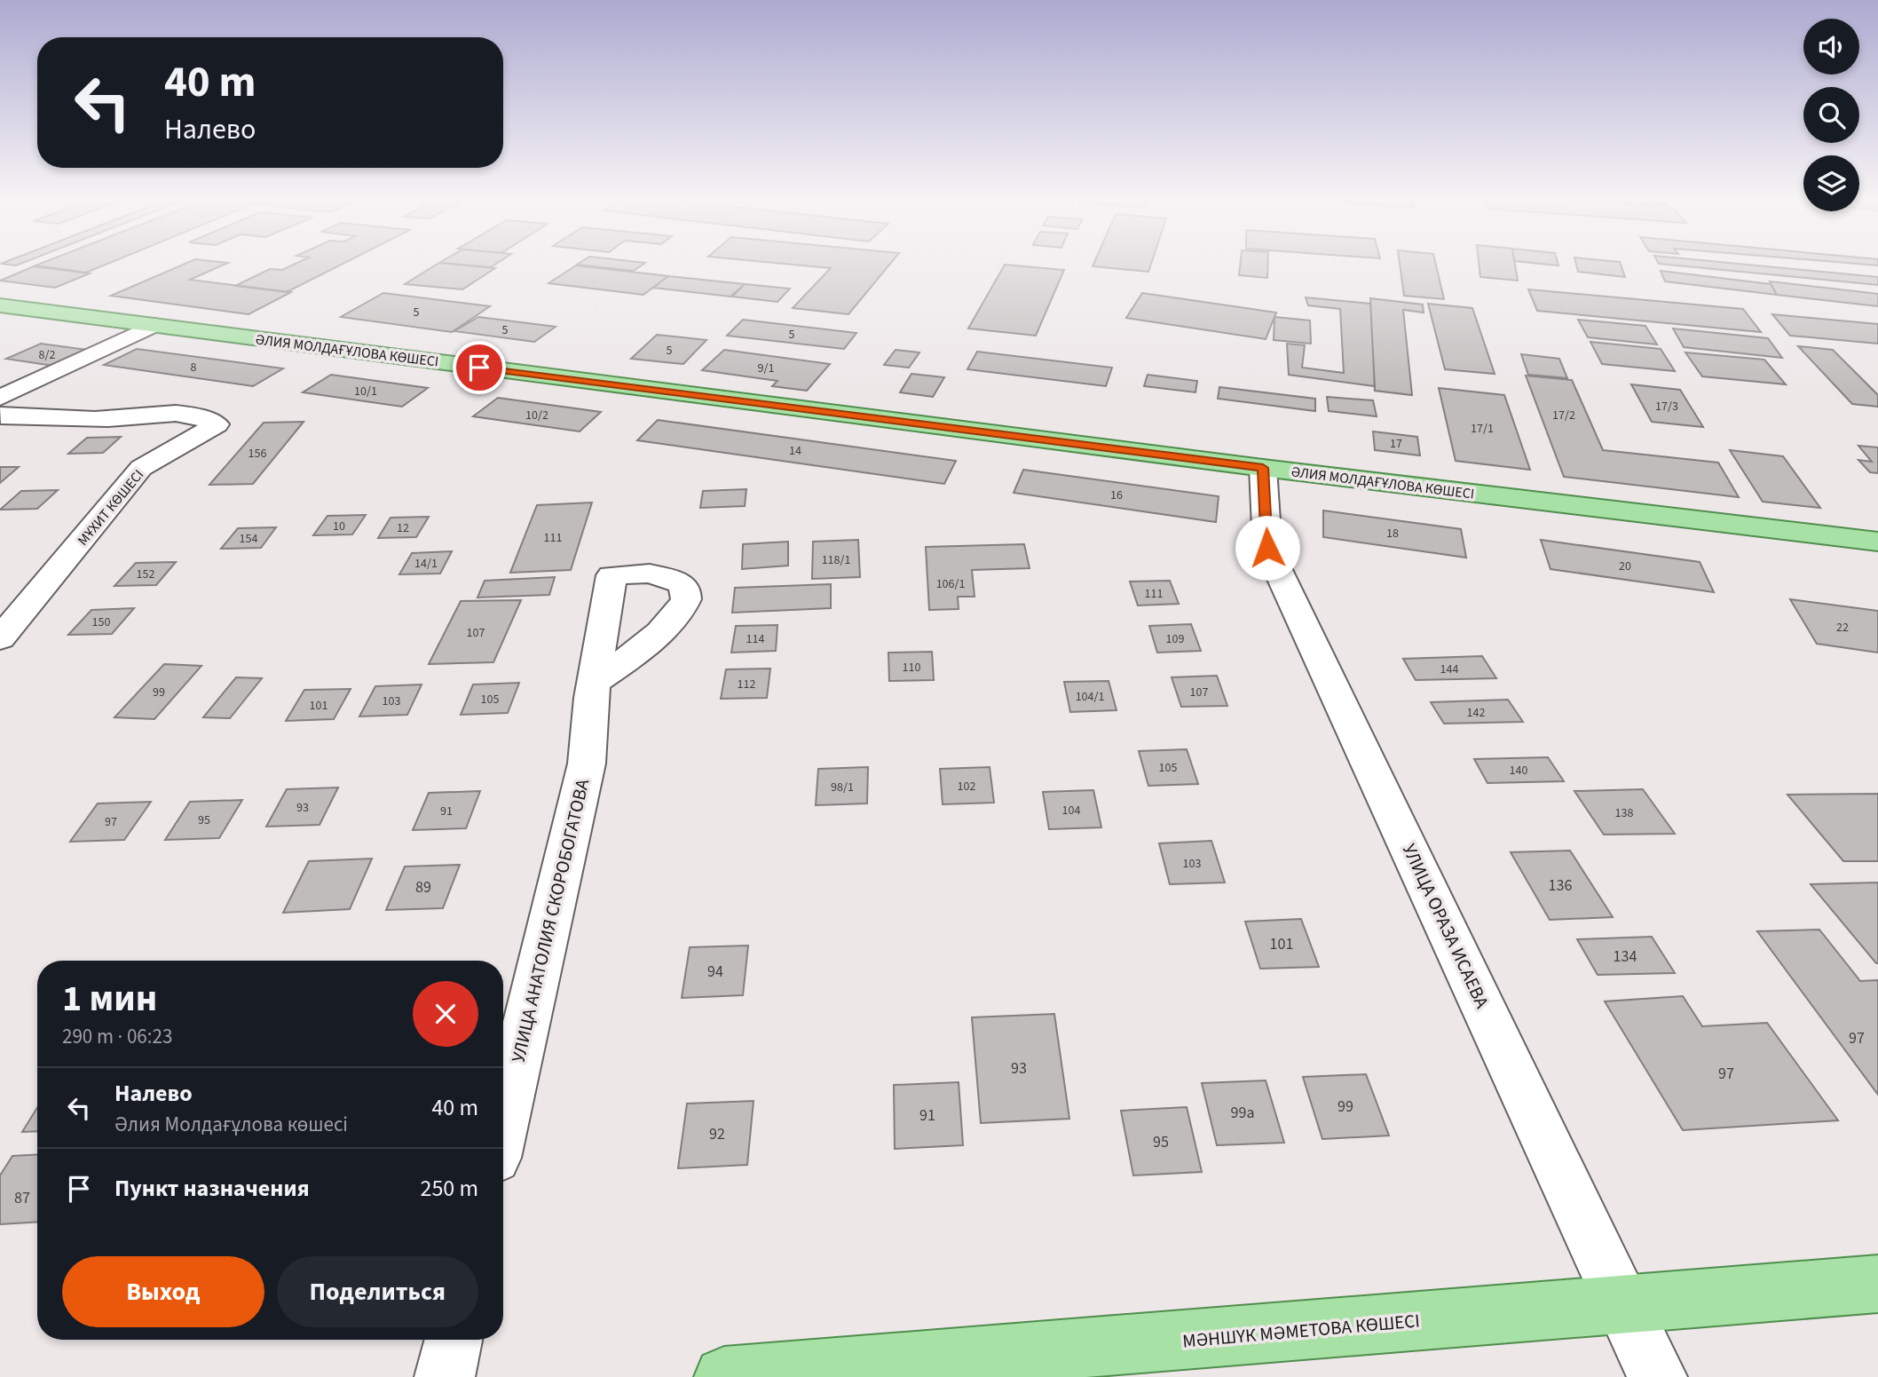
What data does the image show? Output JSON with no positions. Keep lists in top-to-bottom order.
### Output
{
  "streets": {
    "main road": ["ӘЛИЯ МОЛДАҒҰЛОВА КӨШЕСІ", "МӘНШҮК МӘМЕТОВА КӨШЕСІ"],
    "street": ["МҰХИТ КӨШЕСІ", "УЛИЦА АНАТОЛИЯ СКОРОБОГАТОВА", "УЛИЦА ОРАЗА ИСАЕВА"]
  },
  "crossings": [
    ["ӘЛИЯ МОЛДАҒҰЛОВА КӨШЕСІ", "УЛИЦА ОРАЗА ИСАЕВА"],
    ["УЛИЦА ОРАЗА ИСАЕВА", "МӘНШҮК МӘМЕТОВА КӨШЕСІ"]
  ],
  "house_numbers": [
    "5",
    "5",
    "5",
    "5",
    "8/2",
    "8",
    "9/1",
    "10/1",
    "17/3",
    "10/2",
    "17/2",
    "17/1",
    "17",
    "14",
    "156",
    "16",
    "10",
    "12",
    "18",
    "111",
    "154",
    "118/1",
    "14/1",
    "20",
    "152",
    "106/1",
    "111",
    "150",
    "22",
    "107",
    "114",
    "109",
    "110",
    "144",
    "112",
    "99",
    "107",
    "104/1",
    "105",
    "103",
    "101",
    "142",
    "105",
    "140",
    "102",
    "98/1",
    "93",
    "104",
    "91",
    "138",
    "95",
    "97",
    "103",
    "136",
    "89",
    "101",
    "134",
    "94",
    "97",
    "93",
    "97",
    "99",
    "99а",
    "91",
    "92",
    "95",
    "87"
  ],
  "page": {
    "turn": ["40 m", "Налево"],
    "heading": ["1 мин", "290 m · 06:23"],
    "list": [
      {
        "name": "Налево",
        "note": "Әлия Молдағұлова көшесі",
        "value": "40 m"
      },
      {
        "name": "Пункт назначения",
        "value": "250 m"
      }
    ],
    "buttons": ["Выход", "Поделиться"]
  }
}
